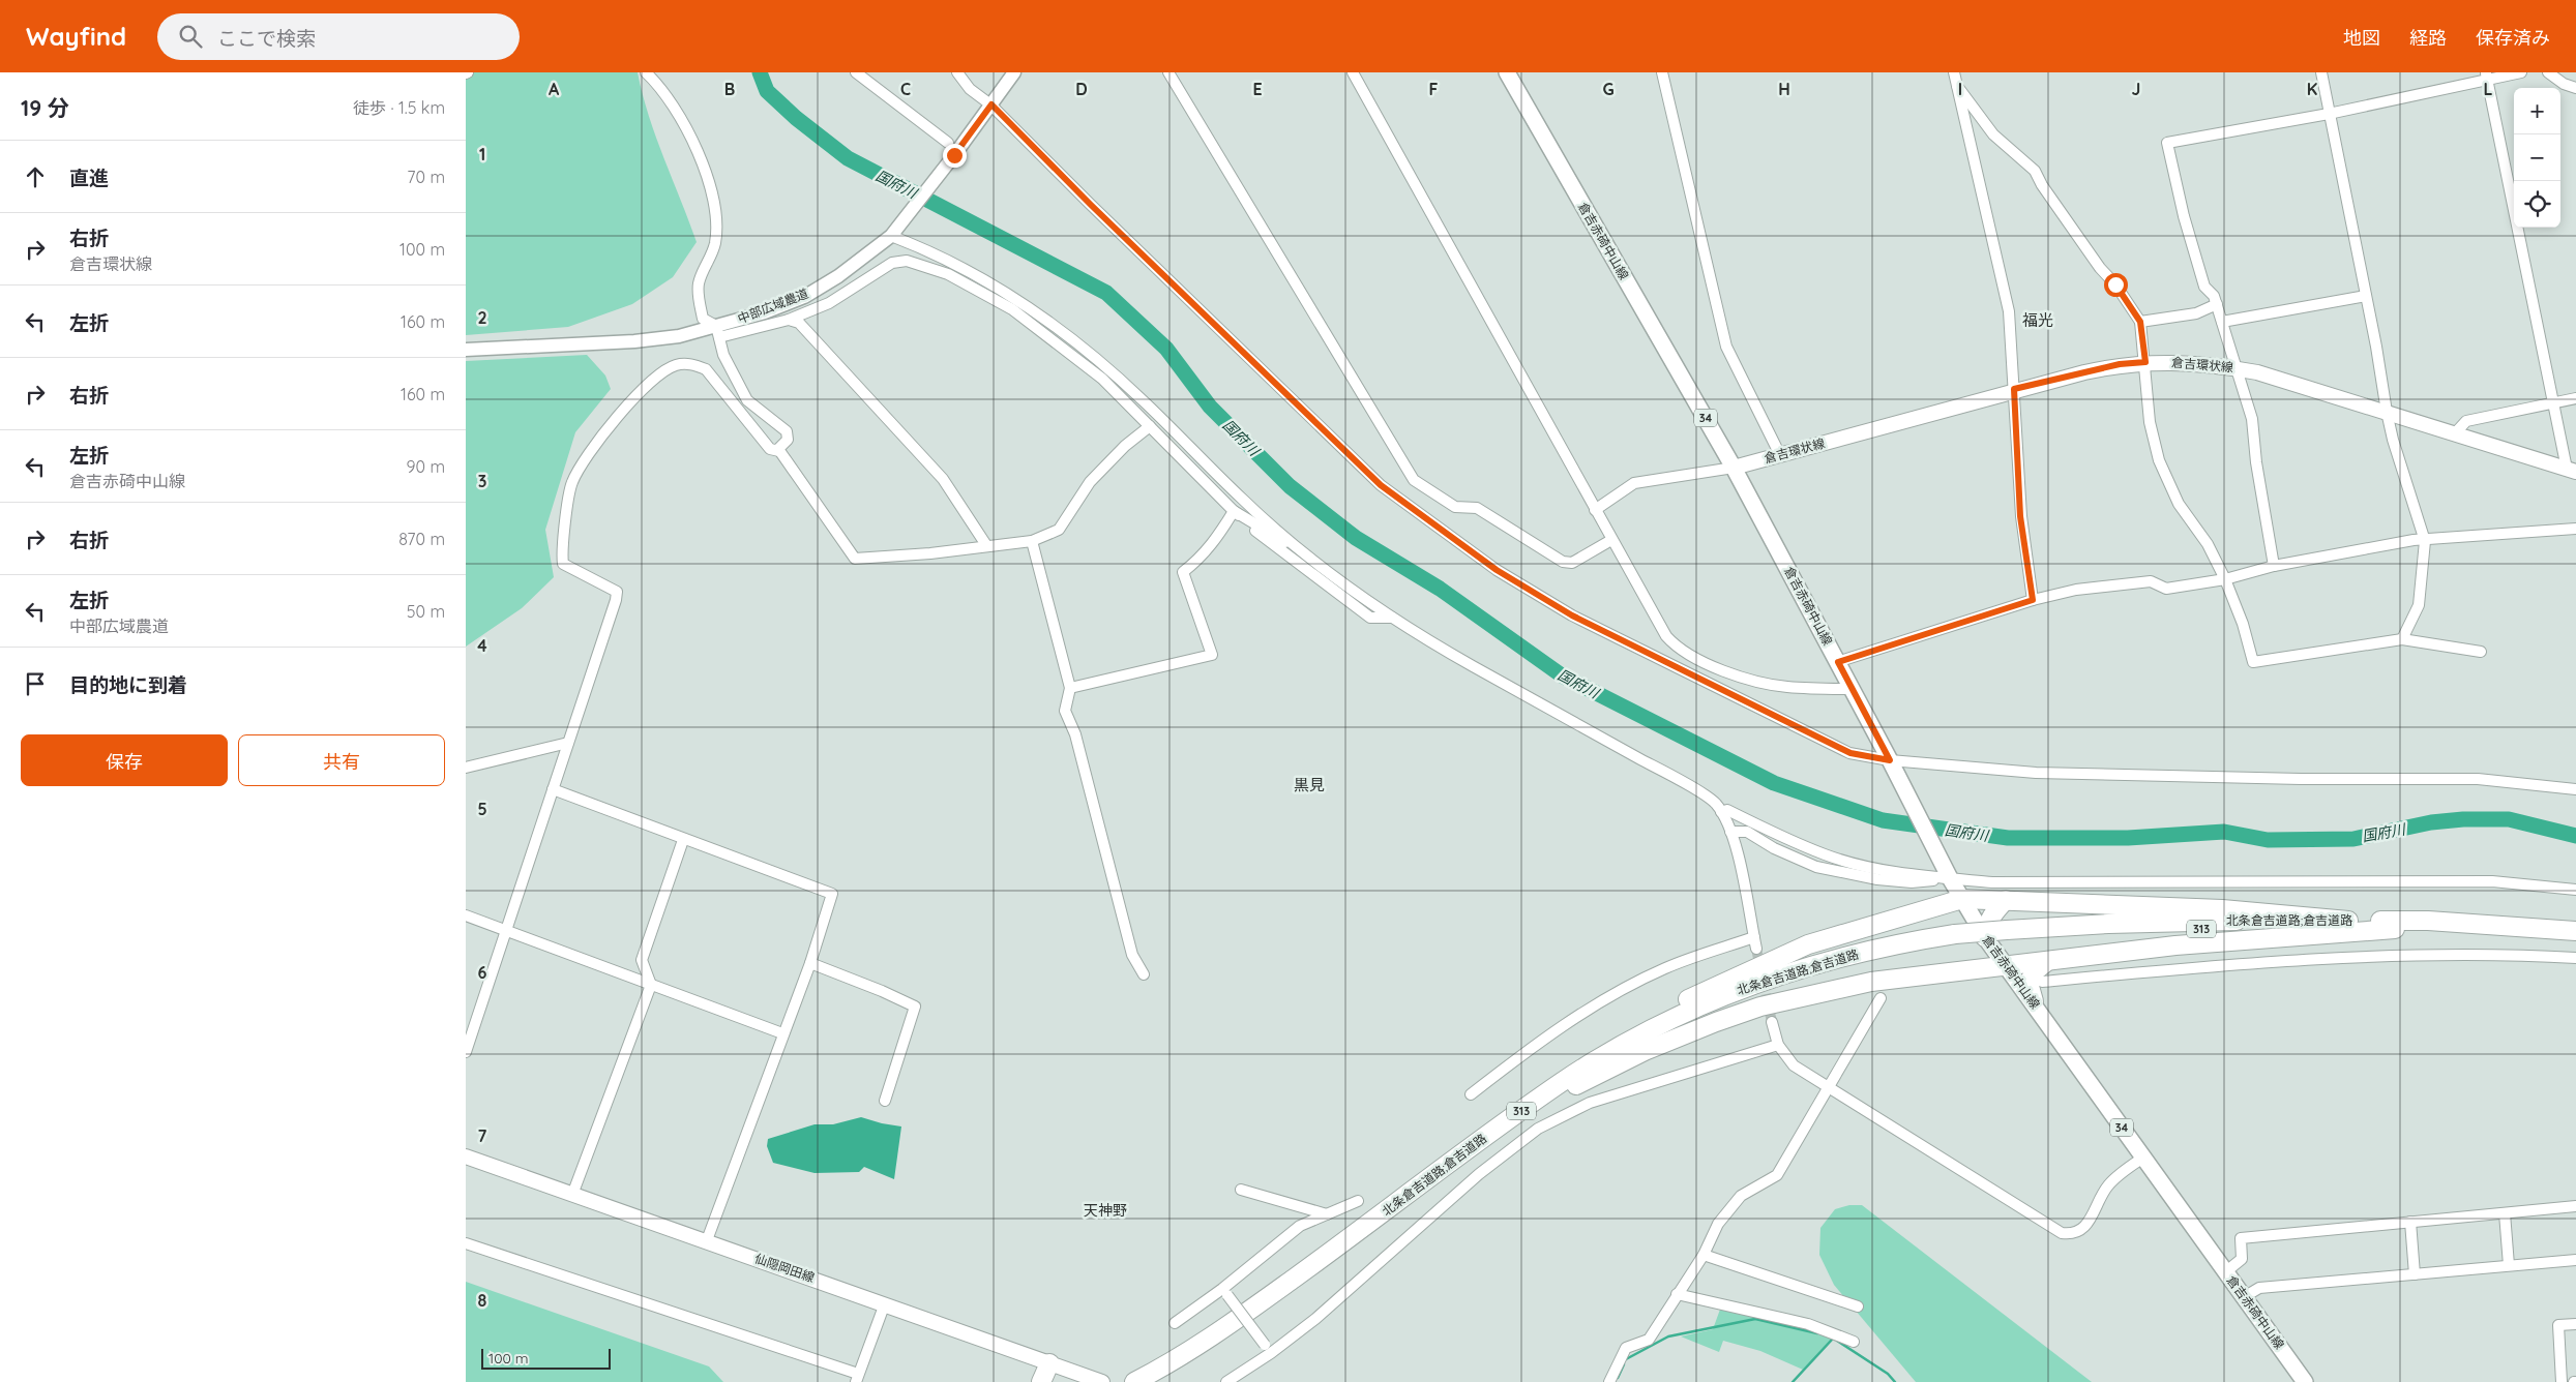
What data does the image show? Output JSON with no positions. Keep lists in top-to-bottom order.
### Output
{
  "streets": {
    "highway": ["北条倉吉道路;倉吉道路", "313"],
    "main road": [
      "倉吉赤碕中山線",
      "倉吉環状線",
      "34",
      "仙隠岡田線"
    ],
    "street": ["中部広域農道"]
  },
  "crossings": [
    ["倉吉赤碕中山線", "倉吉環状線"]
  ],
  "districts": ["福光", "黒見", "天神野"],
  "water": ["国府川"],
  "scale_bar": "100 m",
  "page": {
    "header": "Wayfind",
    "search": "ここで検索",
    "nav": ["地図", "経路", "保存済み"],
    "heading": ["19 分", "徒歩 · 1.5 km"],
    "map_buttons": ["+", "−"],
    "list": [
      ["直進", "70 m"],
      ["右折", "倉吉環状線", "100 m"],
      ["左折", "160 m"],
      ["右折", "160 m"],
      ["左折", "倉吉赤碕中山線", "90 m"],
      ["右折", "870 m"],
      ["左折", "中部広域農道", "50 m"],
      "目的地に到着"
    ],
    "buttons": ["保存", "共有"],
    "scale": "100 m"
  },
  "grid": {
    "columns": [
      "A",
      "B",
      "C",
      "D",
      "E",
      "F",
      "G",
      "H",
      "I",
      "J",
      "K",
      "L"
    ],
    "rows": [
      "1",
      "2",
      "3",
      "4",
      "5",
      "6",
      "7",
      "8"
    ]
  }
}
